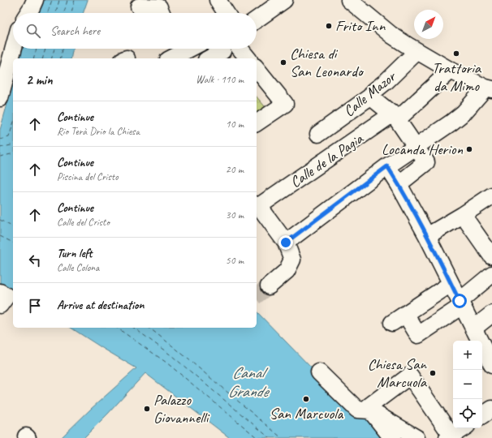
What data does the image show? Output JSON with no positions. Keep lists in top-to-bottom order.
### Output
{
  "streets": {
    "street": ["Calle Mazor", "Calle de la Pagia"]
  },
  "water": ["Canal Grande"],
  "places": [
    "Frito Inn",
    "Trattoria da Mimo",
    "Chiesa di San Leonardo",
    "Locanda Herion",
    "Chiesa San Marcuola",
    "San Marcuola",
    "Palazzo Giovannelli"
  ],
  "north": "top right",
  "page": {
    "search": "Search here",
    "heading": ["2 min", "Walk · 110 m"],
    "list": [
      ["Continue", "Rio Terà Drio la Chiesa", "10 m"],
      ["Continue", "Piscina del Cristo", "20 m"],
      ["Continue", "Calle del Cristo", "30 m"],
      ["Turn left", "Calle Colona", "50 m"],
      "Arrive at destination"
    ],
    "map_buttons": ["+", "−"]
  }
}
